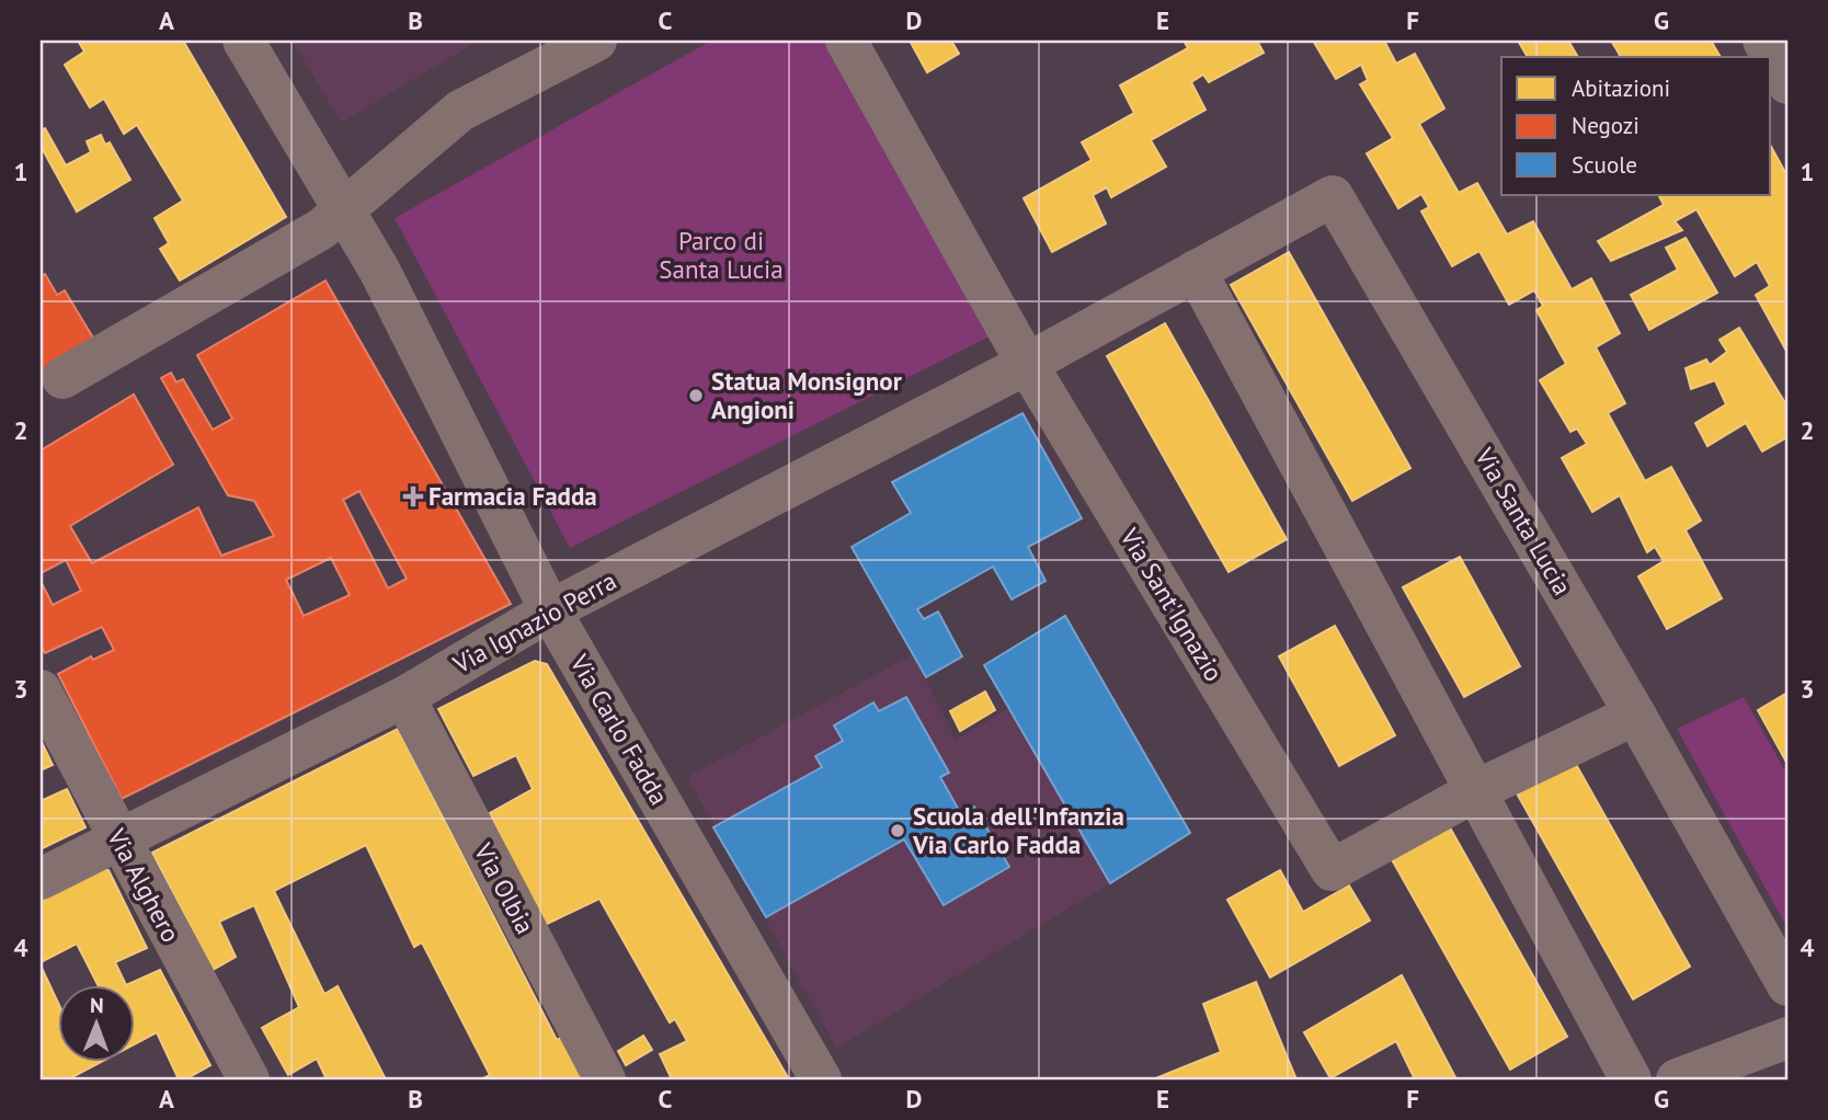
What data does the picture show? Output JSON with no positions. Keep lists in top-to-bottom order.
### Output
{
  "streets": {
    "street": [
      "Via Santa Lucia",
      "Via Sant'Ignazio",
      "Via Ignazio Perra",
      "Via Carlo Fadda",
      "Via Alghero",
      "Via Olbia"
    ]
  },
  "crossings": [
    ["Via Santa Lucia", "Via Sant'Ignazio"],
    ["Via Santa Lucia", "Via Ignazio Perra"],
    ["Via Sant'Ignazio", "Via Ignazio Perra"],
    ["Via Ignazio Perra", "Via Carlo Fadda"],
    ["Via Ignazio Perra", "Via Alghero"],
    ["Via Ignazio Perra", "Via Olbia"]
  ],
  "parks": ["Parco di Santa Lucia"],
  "places": {
    "other": ["Statua Monsignor Angioni", "Scuola dell'Infanzia Via Carlo Fadda"],
    "health": ["Farmacia Fadda"]
  },
  "legend": ["Abitazioni", "Negozi", "Scuole"],
  "north": "top",
  "grid": {
    "columns": [
      "A",
      "B",
      "C",
      "D",
      "E",
      "F",
      "G"
    ],
    "rows": [
      "1",
      "2",
      "3",
      "4"
    ]
  }
}
